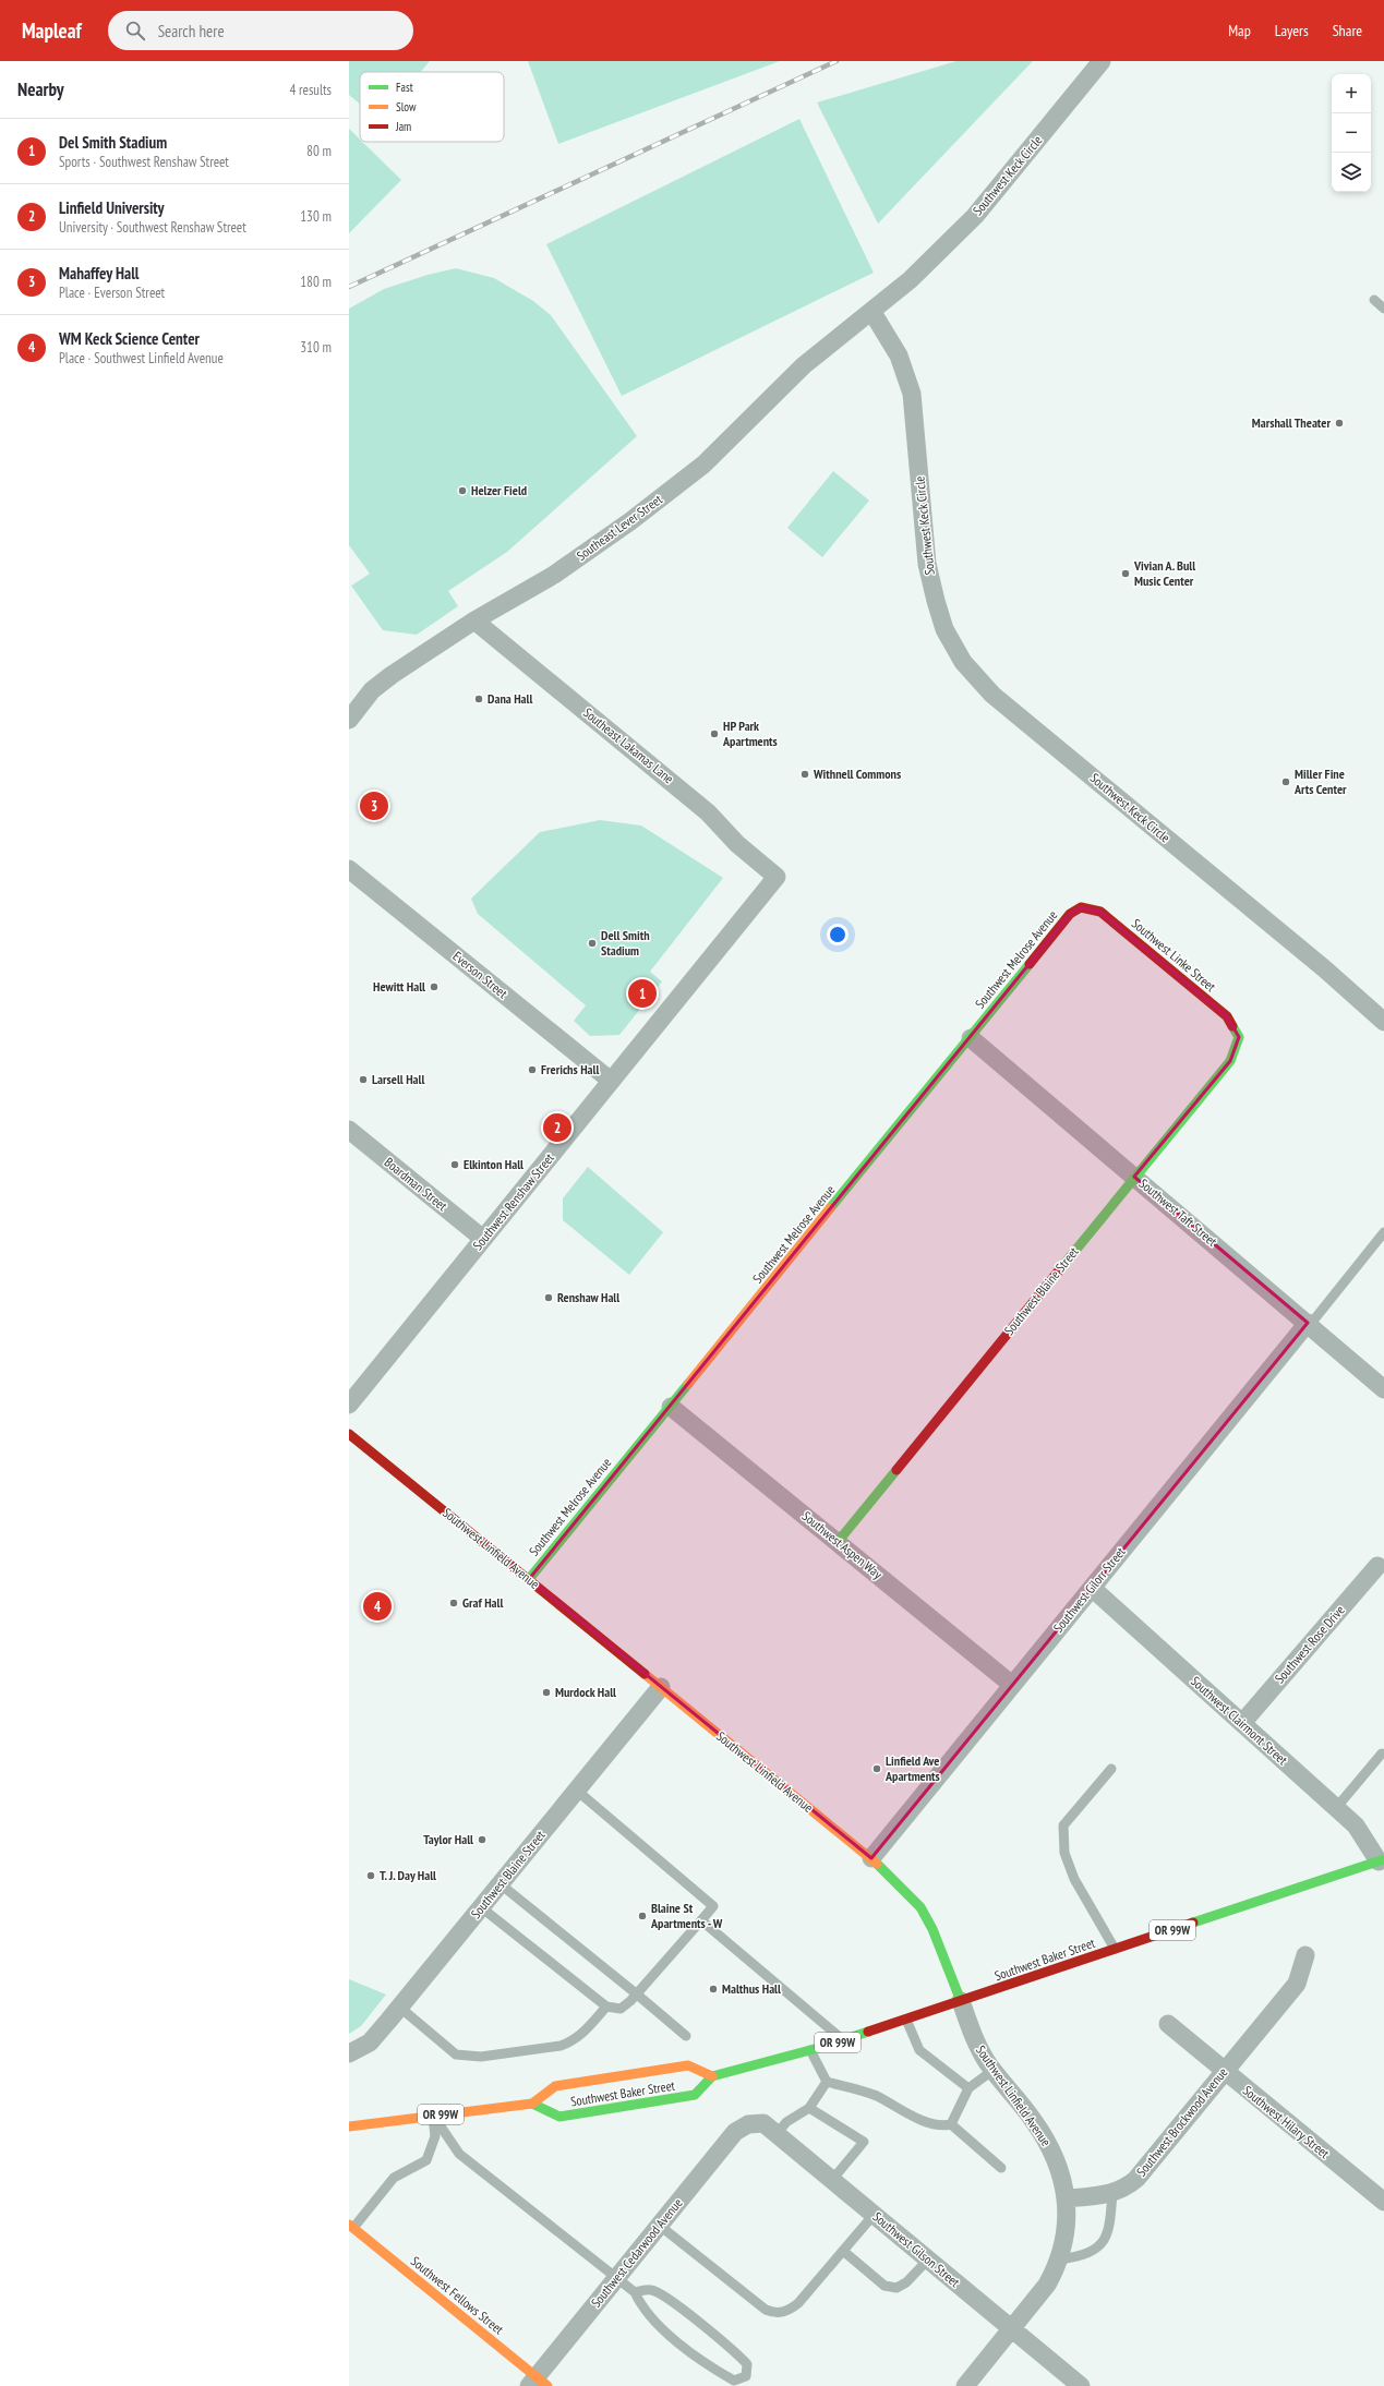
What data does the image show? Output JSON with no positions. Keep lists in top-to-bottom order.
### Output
{
  "streets": {
    "main road": [
      "Southwest Linke Street",
      "Southwest Melrose Avenue",
      "Southwest Blaine Street",
      "Southwest Linfield Avenue",
      "OR 99W",
      "Southwest Baker Street",
      "Southwest Fellows Street"
    ],
    "street": [
      "Southwest Keck Circle",
      "Southeast Lever Street",
      "Southeast Lakamas Lane",
      "Everson Street",
      "Boardman Street",
      "Southwest Renshaw Street",
      "Southwest Taft Street",
      "Southwest Aspen Way",
      "Southwest Gilorr Street",
      "Southwest Rose Drive",
      "Southwest Clairmont Street",
      "Southwest Brockwood Avenue",
      "Southwest Hilary Street",
      "Southwest Gilson Street",
      "Southwest Cedarwood Avenue"
    ]
  },
  "crossings": [
    ["Southwest Keck Circle", "Southeast Lever Street"],
    ["Southeast Lever Street", "Southeast Lakamas Lane"],
    ["Southeast Lakamas Lane", "Southwest Renshaw Street"],
    ["Southwest Linke Street", "Southwest Melrose Avenue"],
    ["Southwest Linke Street", "Southwest Blaine Street"],
    ["Southwest Melrose Avenue", "Southwest Taft Street"],
    ["Southwest Melrose Avenue", "Southwest Aspen Way"],
    ["Southwest Melrose Avenue", "Southwest Linfield Avenue"],
    ["Everson Street", "Southwest Renshaw Street"],
    ["Boardman Street", "Southwest Renshaw Street"],
    ["Southwest Taft Street", "Southwest Blaine Street"],
    ["Southwest Taft Street", "Southwest Gilorr Street"],
    ["Southwest Blaine Street", "Southwest Aspen Way"],
    ["Southwest Blaine Street", "Southwest Linfield Avenue"],
    ["Southwest Aspen Way", "Southwest Gilorr Street"],
    ["Southwest Linfield Avenue", "Southwest Gilorr Street"],
    ["Southwest Linfield Avenue", "Southwest Baker Street"],
    ["Southwest Linfield Avenue", "Southwest Brockwood Avenue"],
    ["Southwest Gilorr Street", "Southwest Clairmont Street"],
    ["Southwest Rose Drive", "Southwest Clairmont Street"],
    ["Southwest Clairmont Street", "Southwest Baker Street"],
    ["OR 99W", "Southwest Baker Street"],
    ["Southwest Brockwood Avenue", "Southwest Hilary Street"],
    ["Southwest Gilson Street", "Southwest Cedarwood Avenue"],
    ["Southwest Cedarwood Avenue", "Southwest Fellows Street"]
  ],
  "places": [
    "Marshall Theater",
    "Helzer Field",
    "Vivian A. Bull Music Center",
    "Dana Hall",
    "HP Park Apartments",
    "Withnell Commons",
    "Miller Fine Arts Center",
    "Dell Smith Stadium",
    "Hewitt Hall",
    "Frerichs Hall",
    "Larsell Hall",
    "Elkinton Hall",
    "Renshaw Hall",
    "Graf Hall",
    "Murdock Hall",
    "Linfield Ave Apartments",
    "Taylor Hall",
    "T. J. Day Hall",
    "Blaine St Apartments - W",
    "Malthus Hall"
  ],
  "legend": ["Fast", "Slow", "Jam"],
  "page": {
    "header": "Mapleaf",
    "search": "Search here",
    "nav": ["Map", "Layers", "Share"],
    "heading": ["Nearby", "4 results"],
    "map_buttons": ["+", "−"],
    "list": [
      {
        "mark": "1",
        "name": "Del Smith Stadium",
        "note": "Sports · Southwest Renshaw Street",
        "value": "80 m"
      },
      {
        "mark": "2",
        "name": "Linfield University",
        "note": "University · Southwest Renshaw Street",
        "value": "130 m"
      },
      {
        "mark": "3",
        "name": "Mahaffey Hall",
        "note": "Place · Everson Street",
        "value": "180 m"
      },
      {
        "mark": "4",
        "name": "WM Keck Science Center",
        "note": "Place · Southwest Linfield Avenue",
        "value": "310 m"
      }
    ],
    "pins": [
      "3",
      "1",
      "2",
      "4"
    ]
  }
}
